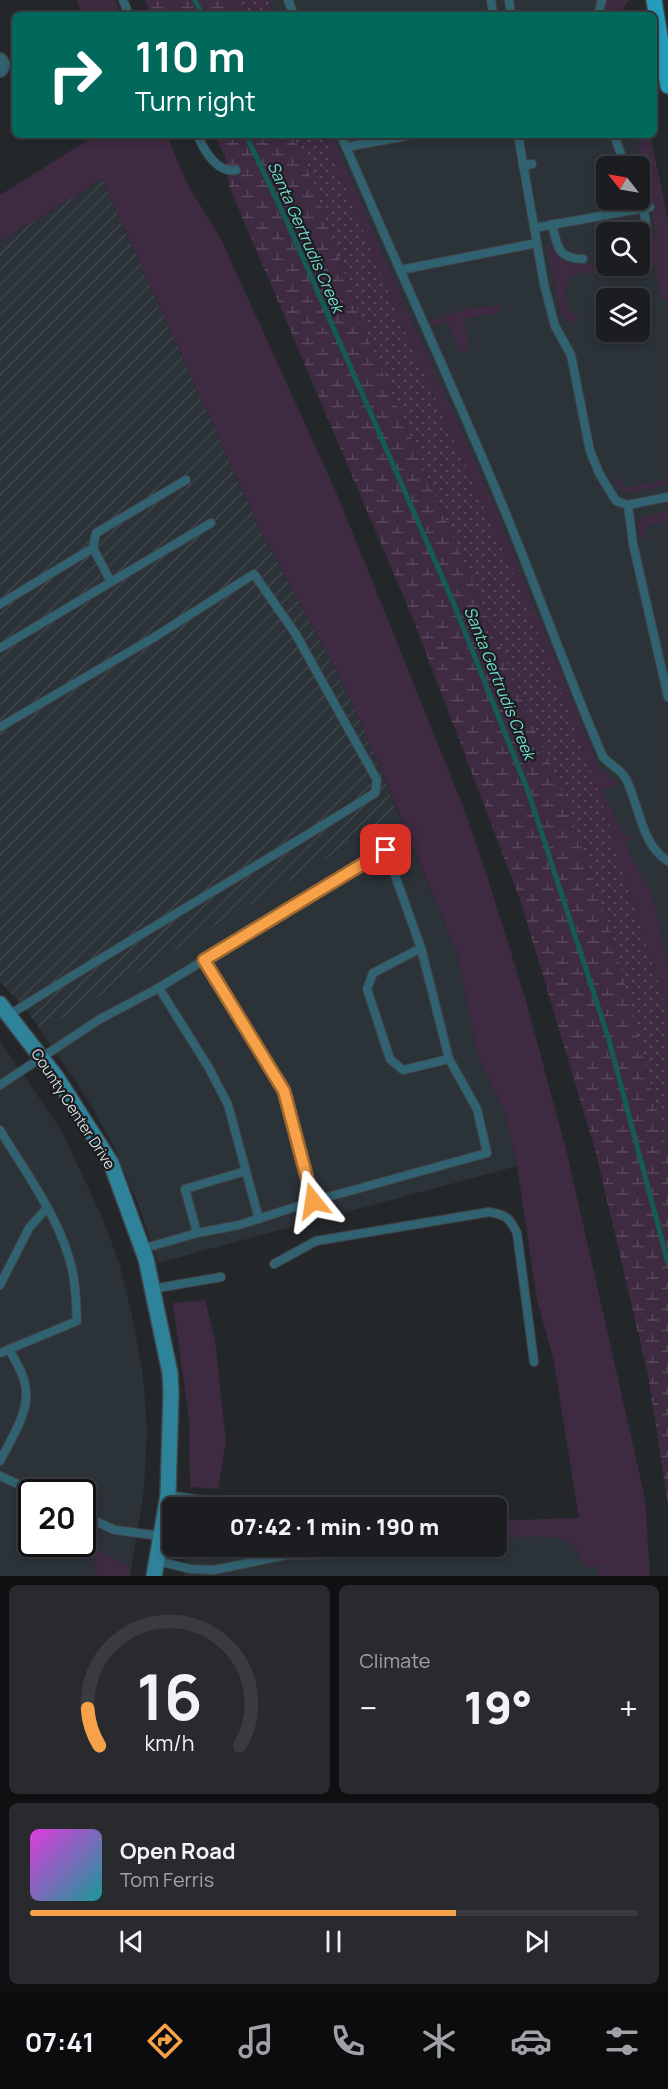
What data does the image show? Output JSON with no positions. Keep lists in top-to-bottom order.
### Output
{
  "streets": {
    "street": ["County Center Drive"]
  },
  "water": ["Santa Gertrudis Creek"],
  "north": "top left",
  "page": {
    "turn": ["110 m", "Turn right"],
    "limit": "20",
    "trip": "07:42 · 1 min · 190 m",
    "tile": "Climate",
    "heat": ["−", "19°", "+"],
    "song": ["Open Road", "Tom Ferris"],
    "tabs": "07:41",
    "gauge": ["16", "km/h"]
  }
}
